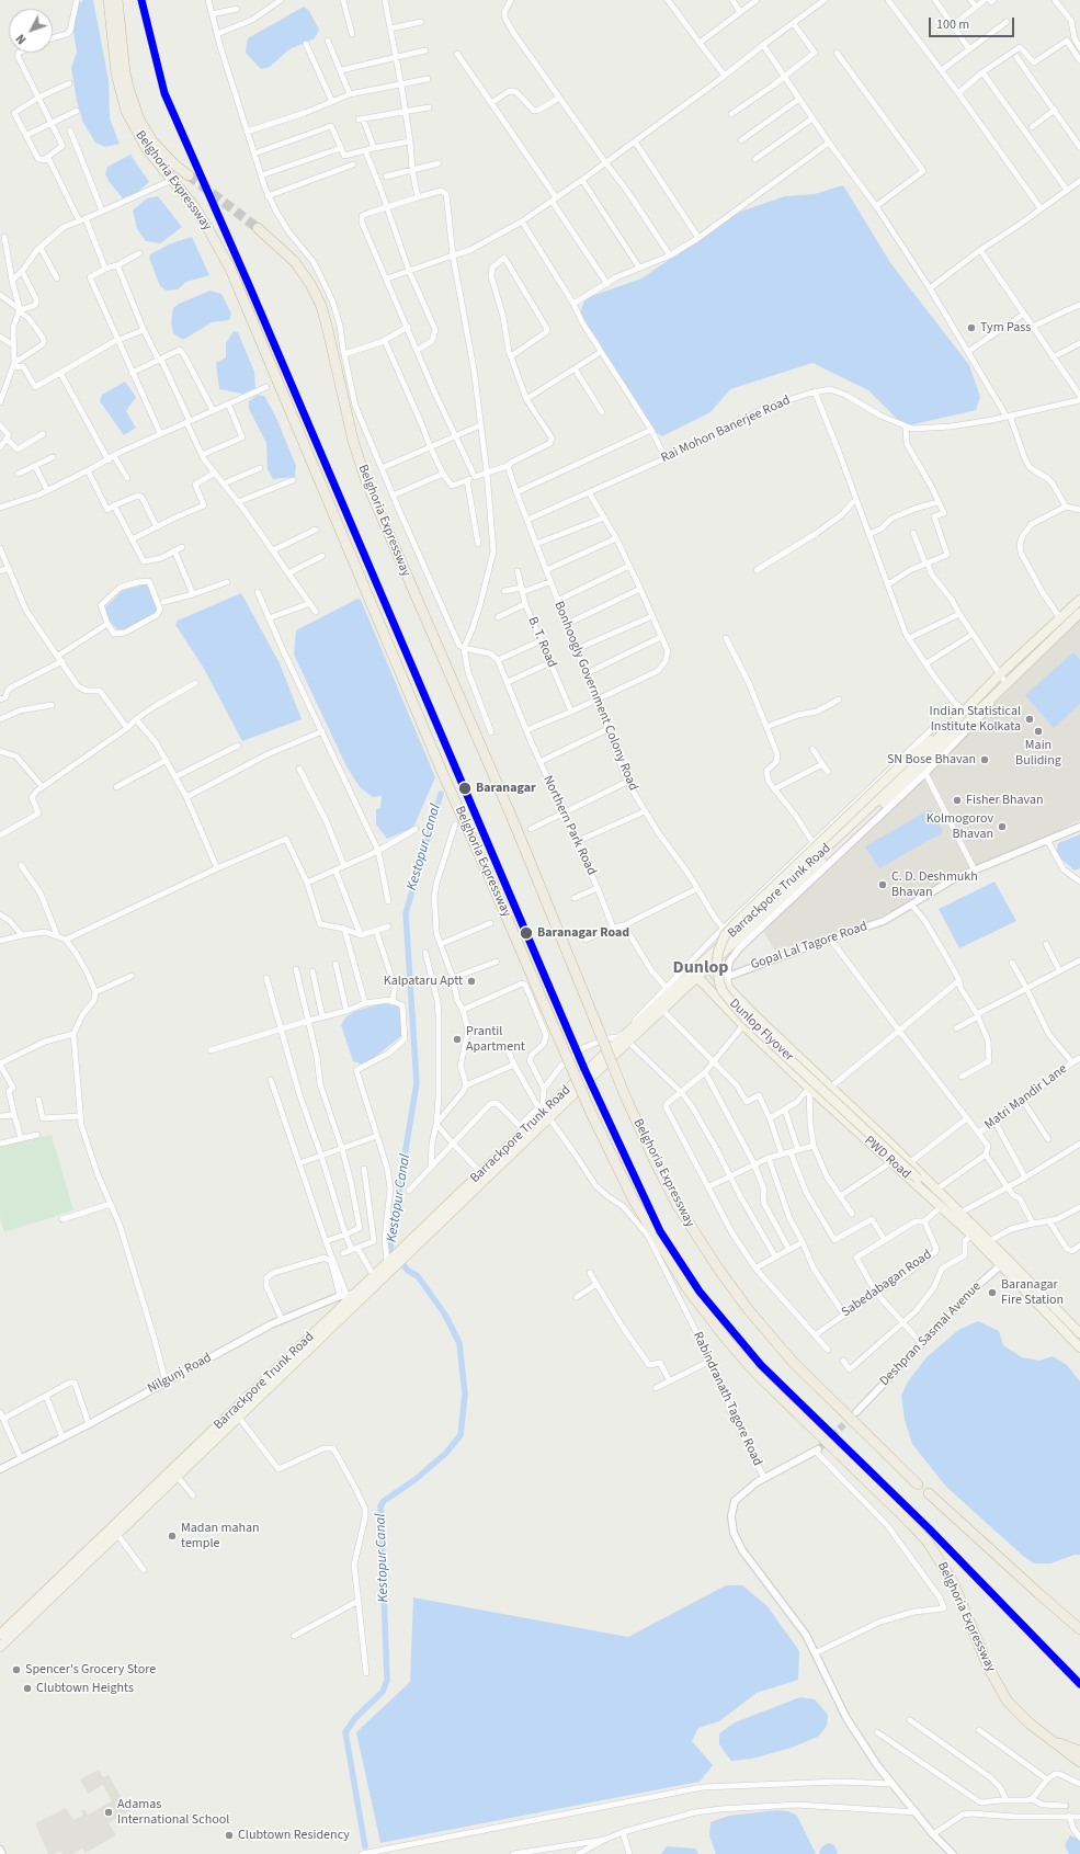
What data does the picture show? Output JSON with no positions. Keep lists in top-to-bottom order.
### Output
{
  "streets": {
    "highway": ["Belghoria Expressway"],
    "main road": ["Barrackpore Trunk Road", "Dunlop Flyover", "PWD Road"],
    "street": [
      "Rai Mohon Banerjee Road",
      "B. T. Road",
      "Bonhoogly Government Colony Road",
      "Northern Park Road",
      "Gopal Lal Tagore Road",
      "Matri Mandir Lane",
      "Sabedabagan Road",
      "Deshpran Sasmal Avenue",
      "Nilgunj Road",
      "Rabindranath Tagore Road"
    ]
  },
  "crossings": [
    ["Rai Mohon Banerjee Road", "Bonhoogly Government Colony Road"],
    ["Bonhoogly Government Colony Road", "Barrackpore Trunk Road"],
    ["Barrackpore Trunk Road", "Gopal Lal Tagore Road"],
    ["Barrackpore Trunk Road", "Dunlop Flyover"],
    ["Barrackpore Trunk Road", "PWD Road"],
    ["Barrackpore Trunk Road", "Nilgunj Road"],
    ["Barrackpore Trunk Road", "Rabindranath Tagore Road"],
    ["Dunlop Flyover", "PWD Road"],
    ["PWD Road", "Deshpran Sasmal Avenue"]
  ],
  "districts": ["Dunlop"],
  "water": ["Kestopur Canal"],
  "places": [
    "Tym Pass",
    "Indian Statistical Institute Kolkata",
    "Main Buliding",
    "SN Bose Bhavan",
    "Baranagar",
    "Fisher Bhavan",
    "Kolmogorov Bhavan",
    "C. D. Deshmukh Bhavan",
    "Baranagar Road",
    "Kalpataru Aptt",
    "Prantil Apartment",
    "Baranagar Fire Station",
    "Madan mahan temple",
    "Spencer's Grocery Store",
    "Clubtown Heights",
    "Adamas International School",
    "Clubtown Residency"
  ],
  "scale_bar": "100 m",
  "north": "bottom left"
}
